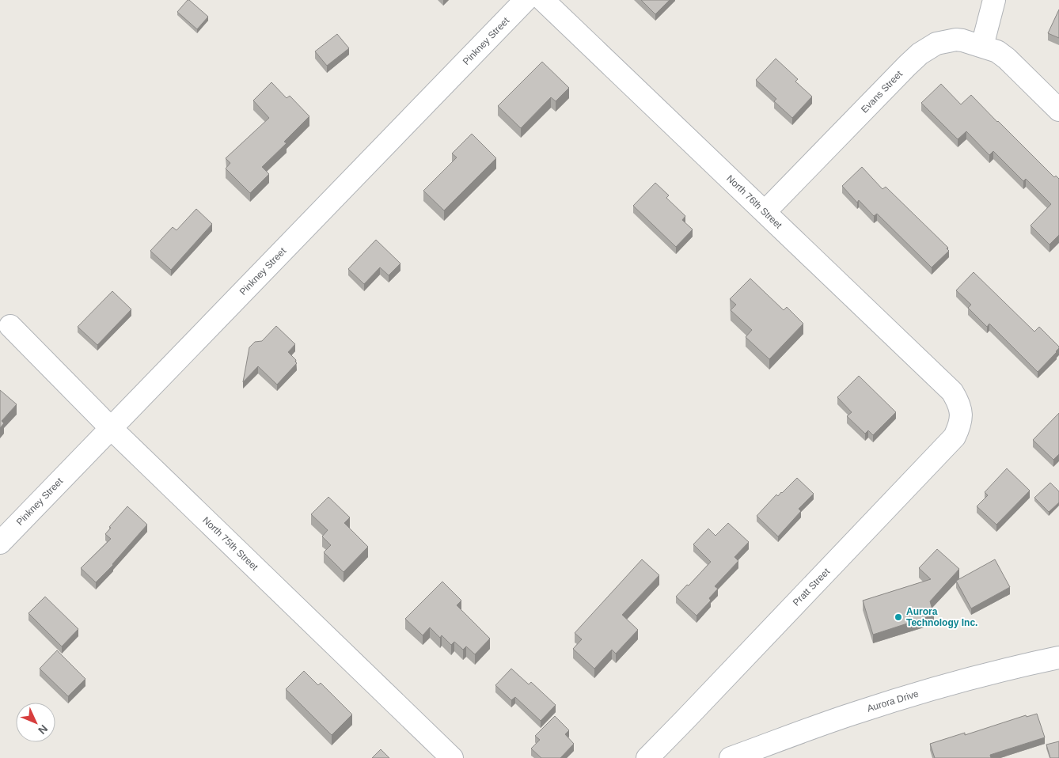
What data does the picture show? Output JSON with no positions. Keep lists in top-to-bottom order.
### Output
{
  "streets": {
    "street": [
      "Pinkney Street",
      "Evans Street",
      "North 76th Street",
      "North 75th Street",
      "Pratt Street",
      "Aurora Drive"
    ]
  },
  "crossings": [
    ["Pinkney Street", "North 75th Street"],
    ["Evans Street", "North 76th Street"],
    ["North 76th Street", "Pratt Street"]
  ],
  "places": ["Aurora Technology Inc."],
  "north": "bottom right"
}
